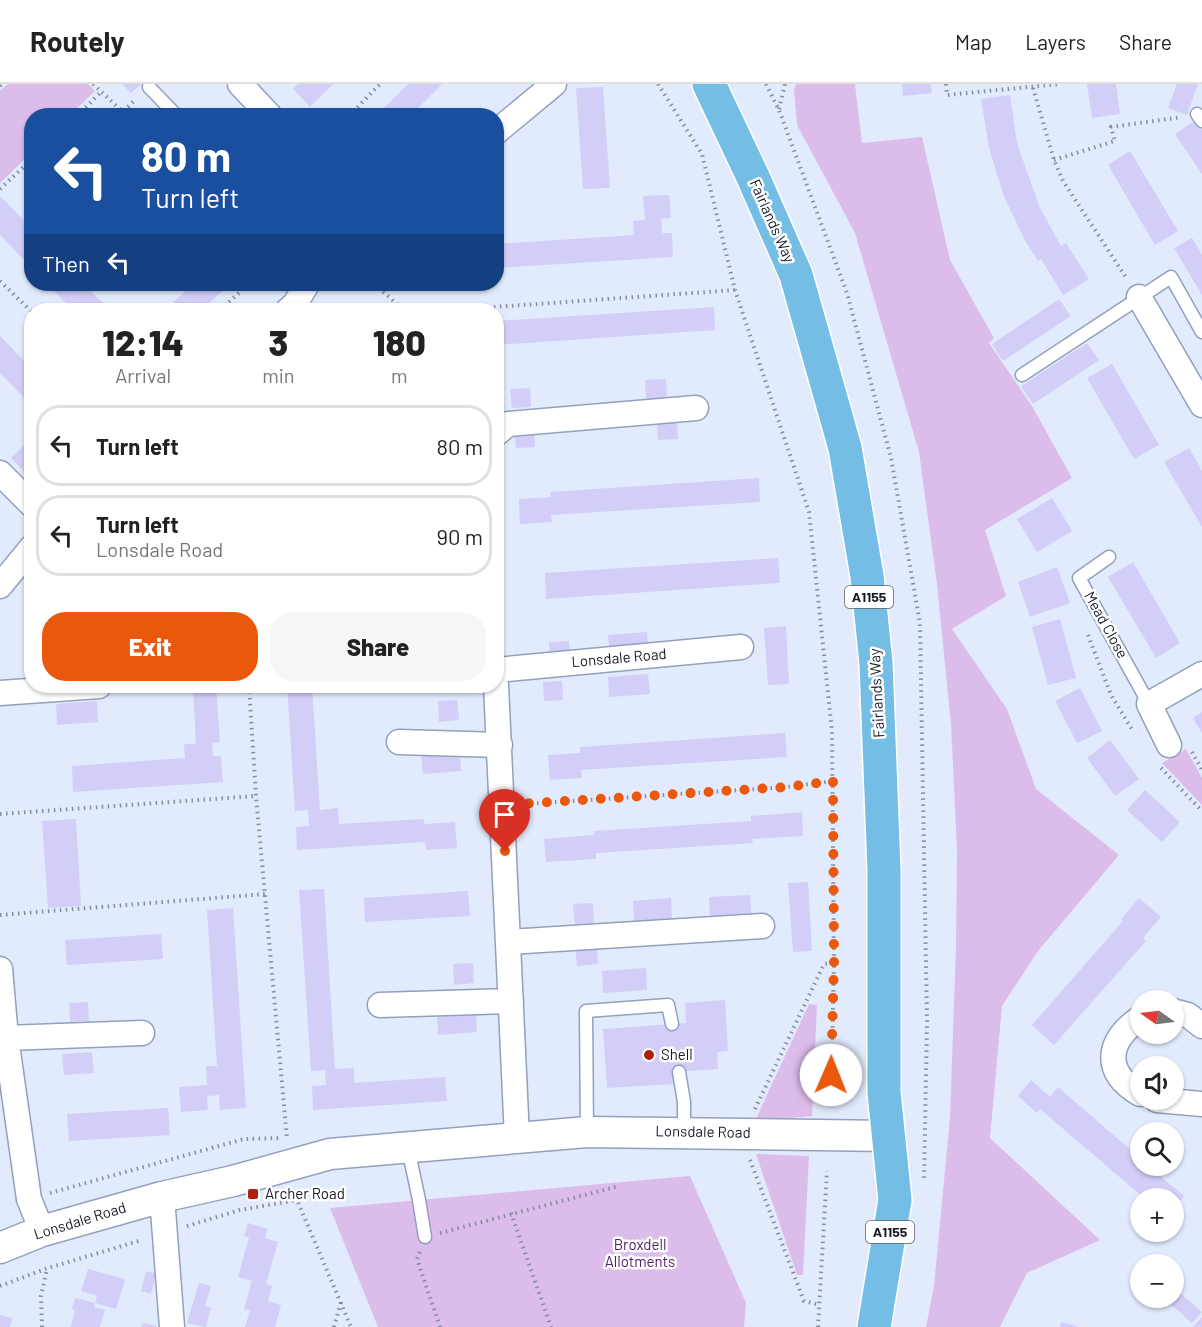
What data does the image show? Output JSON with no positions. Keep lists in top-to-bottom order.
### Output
{
  "streets": {
    "main road": ["Fairlands Way", "A1155"],
    "street": ["Mead Close", "Lonsdale Road"]
  },
  "crossings": [
    ["Fairlands Way", "Lonsdale Road"]
  ],
  "parks": ["Broxdell Allotments"],
  "places": {
    "other": ["Shell"],
    "transit": ["Archer Road"]
  },
  "north": "left",
  "page": {
    "header": "Routely",
    "nav": ["Map", "Layers", "Share"],
    "turn": ["80 m", "Turn left"],
    "then": "Then",
    "eta": [
      "12:14",
      "Arrival",
      "3",
      "min",
      "180",
      "m"
    ],
    "list": [
      {
        "name": "Turn left",
        "value": "80 m"
      },
      {
        "name": "Turn left",
        "note": "Lonsdale Road",
        "value": "90 m"
      }
    ],
    "buttons": ["Exit", "Share"],
    "map_buttons": ["+", "−"]
  }
}
